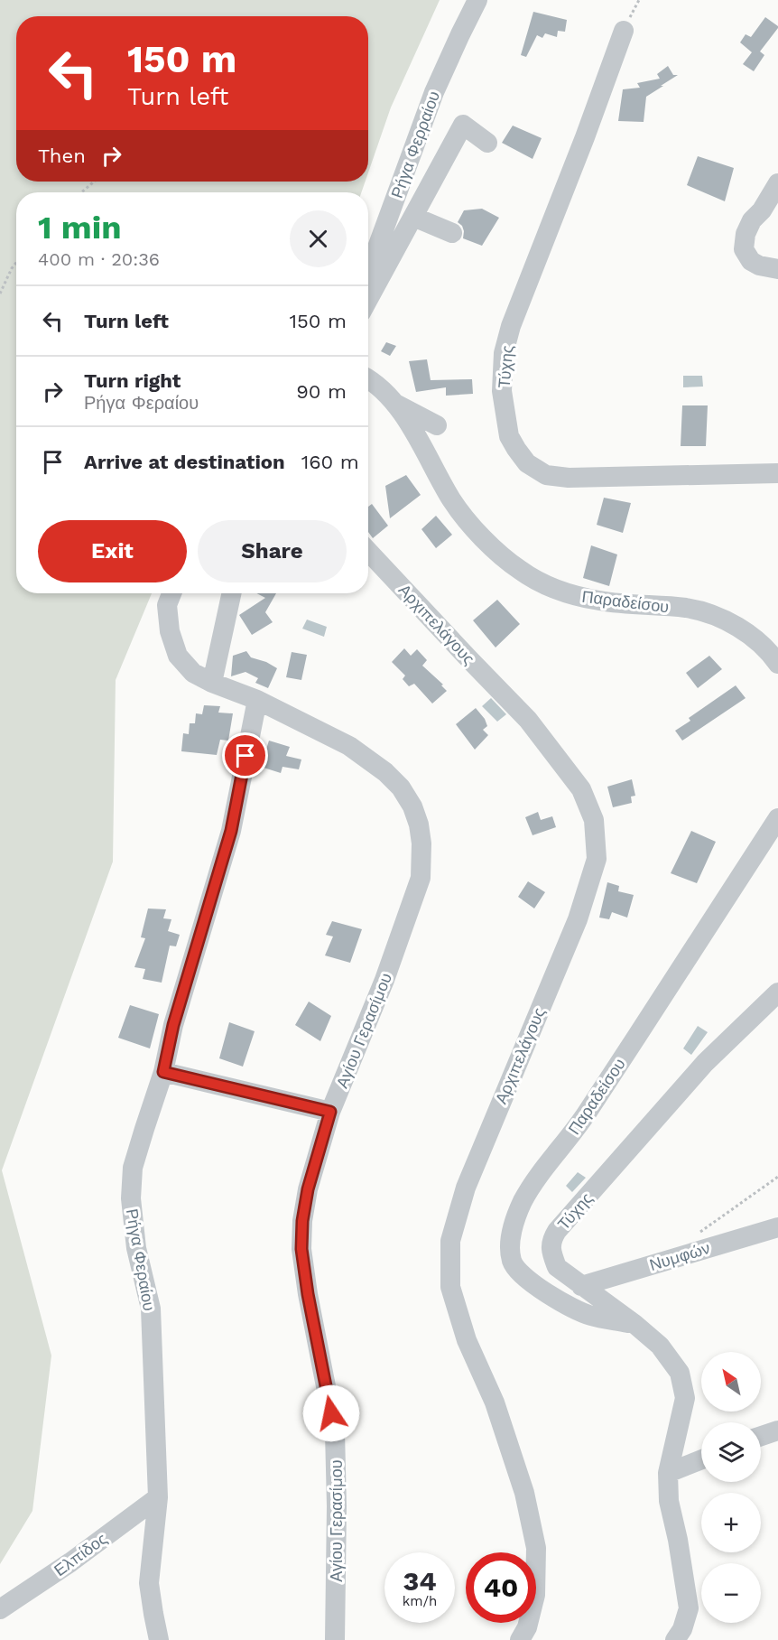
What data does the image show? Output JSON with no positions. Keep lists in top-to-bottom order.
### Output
{
  "streets": {
    "street": [
      "Ρήγα Φερραίου",
      "Τύχης",
      "Παραδείσου",
      "Αρχιπελάγους",
      "Αγίου Γερασίμου",
      "Νυμφών",
      "Ρήγα Φεραίου",
      "Ελπίδος"
    ]
  },
  "crossings": [
    ["Τύχης", "Παραδείσου"],
    ["Τύχης", "Νυμφών"],
    ["Αγίου Γερασίμου", "Ρήγα Φεραίου"],
    ["Ρήγα Φεραίου", "Ελπίδος"]
  ],
  "north": "top left",
  "page": {
    "turn": ["150 m", "Turn left"],
    "then": "Then",
    "heading": ["1 min", "400 m · 20:36"],
    "list": [
      {
        "name": "Turn left",
        "value": "150 m"
      },
      {
        "name": "Turn right",
        "note": "Ρήγα Φεραίου",
        "value": "90 m"
      },
      {
        "name": "Arrive at destination",
        "value": "160 m"
      }
    ],
    "buttons": ["Exit", "Share"],
    "map_buttons": ["+", "−"],
    "speed": "34 km/h",
    "limit": "40"
  }
}
